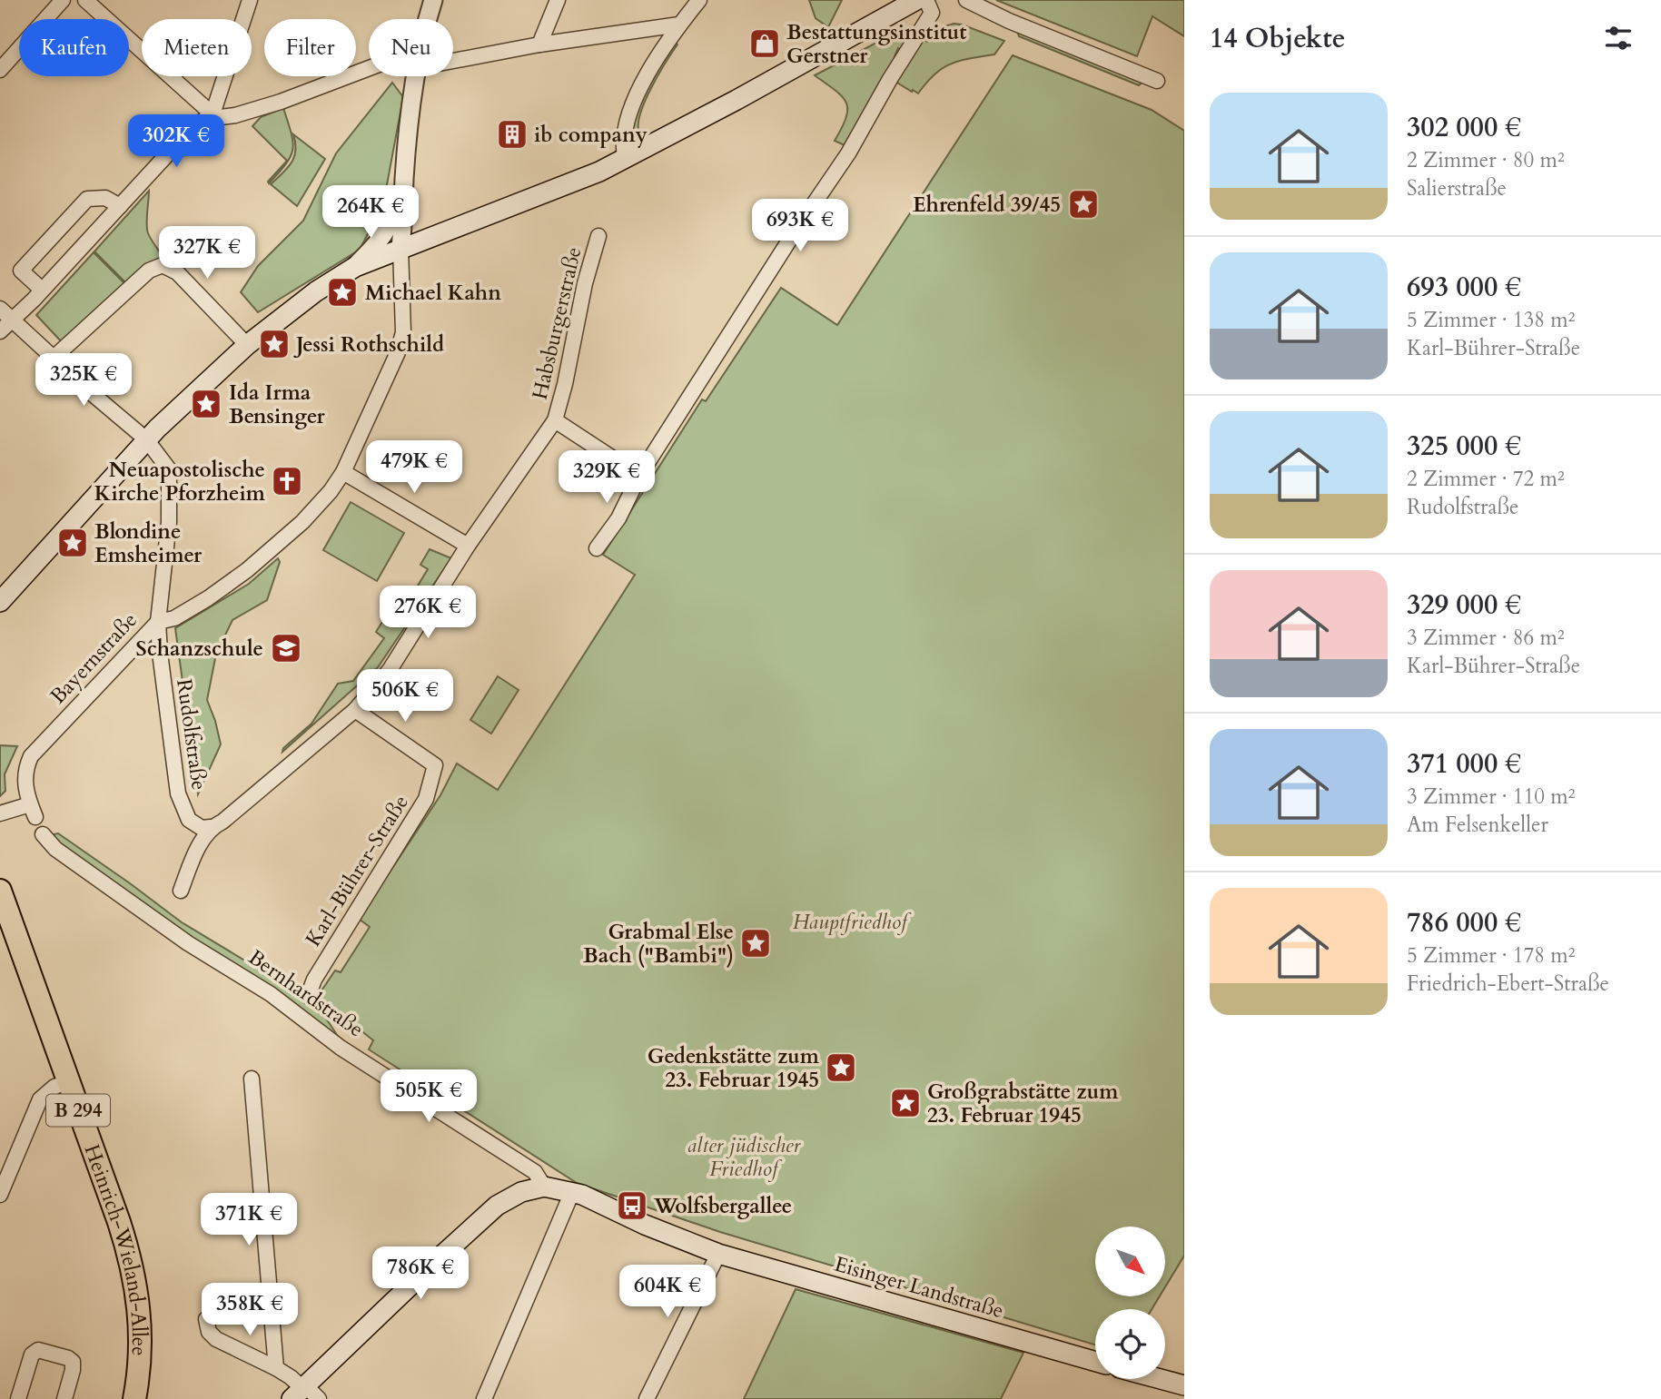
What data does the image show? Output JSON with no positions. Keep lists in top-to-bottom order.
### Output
{
  "streets": {
    "main road": ["B 294", "Heinrich-Wieland-Allee", "Eisinger Landstraße"],
    "street": [
      "Habsburgerstraße",
      "Bayernstraße",
      "Rudolfstraße",
      "Karl-Bührer-Straße",
      "Bernhardstraße"
    ]
  },
  "crossings": [
    ["Habsburgerstraße", "Rudolfstraße"],
    ["Habsburgerstraße", "Karl-Bührer-Straße"],
    ["Bayernstraße", "Rudolfstraße"]
  ],
  "parks": ["Hauptfriedhof", "alter jüdischer Friedhof"],
  "places": {
    "shop": ["Bestattungsinstitut Gerstner"],
    "building": ["ib company"],
    "place": [
      "Ehrenfeld 39/45",
      "Michael Kahn",
      "Jessi Rothschild",
      "Ida Irma Bensinger",
      "Blondine Emsheimer",
      "Grabmal Else Bach (\"Bambi\")",
      "Gedenkstätte zum 23. Februar 1945",
      "Großgrabstätte zum 23. Februar 1945"
    ],
    "church": ["Neuapostolische Kirche Pforzheim"],
    "school or university": ["Schanzschule"],
    "bus stop": ["Wolfsbergallee"]
  },
  "north": "bottom right",
  "page": {
    "heading": "14 Objekte",
    "chip": [
      "Kaufen",
      "Mieten",
      "Filter",
      "Neu"
    ],
    "list": [
      {
        "name": "302 000 €",
        "note": "2 Zimmer · 80 m² · Salierstraße"
      },
      {
        "name": "693 000 €",
        "note": "5 Zimmer · 138 m² · Karl-Bührer-Straße"
      },
      {
        "name": "325 000 €",
        "note": "2 Zimmer · 72 m² · Rudolfstraße"
      },
      {
        "name": "329 000 €",
        "note": "3 Zimmer · 86 m² · Karl-Bührer-Straße"
      },
      {
        "name": "371 000 €",
        "note": "3 Zimmer · 110 m² · Am Felsenkeller"
      },
      {
        "name": "786 000 €",
        "note": "5 Zimmer · 178 m² · Friedrich-Ebert-Straße"
      }
    ],
    "price": [
      "302K €",
      "264K €",
      "693K €",
      "327K €",
      "325K €",
      "479K €",
      "329K €",
      "276K €",
      "506K €",
      "505K €",
      "371K €",
      "786K €",
      "604K €",
      "358K €"
    ]
  }
}
